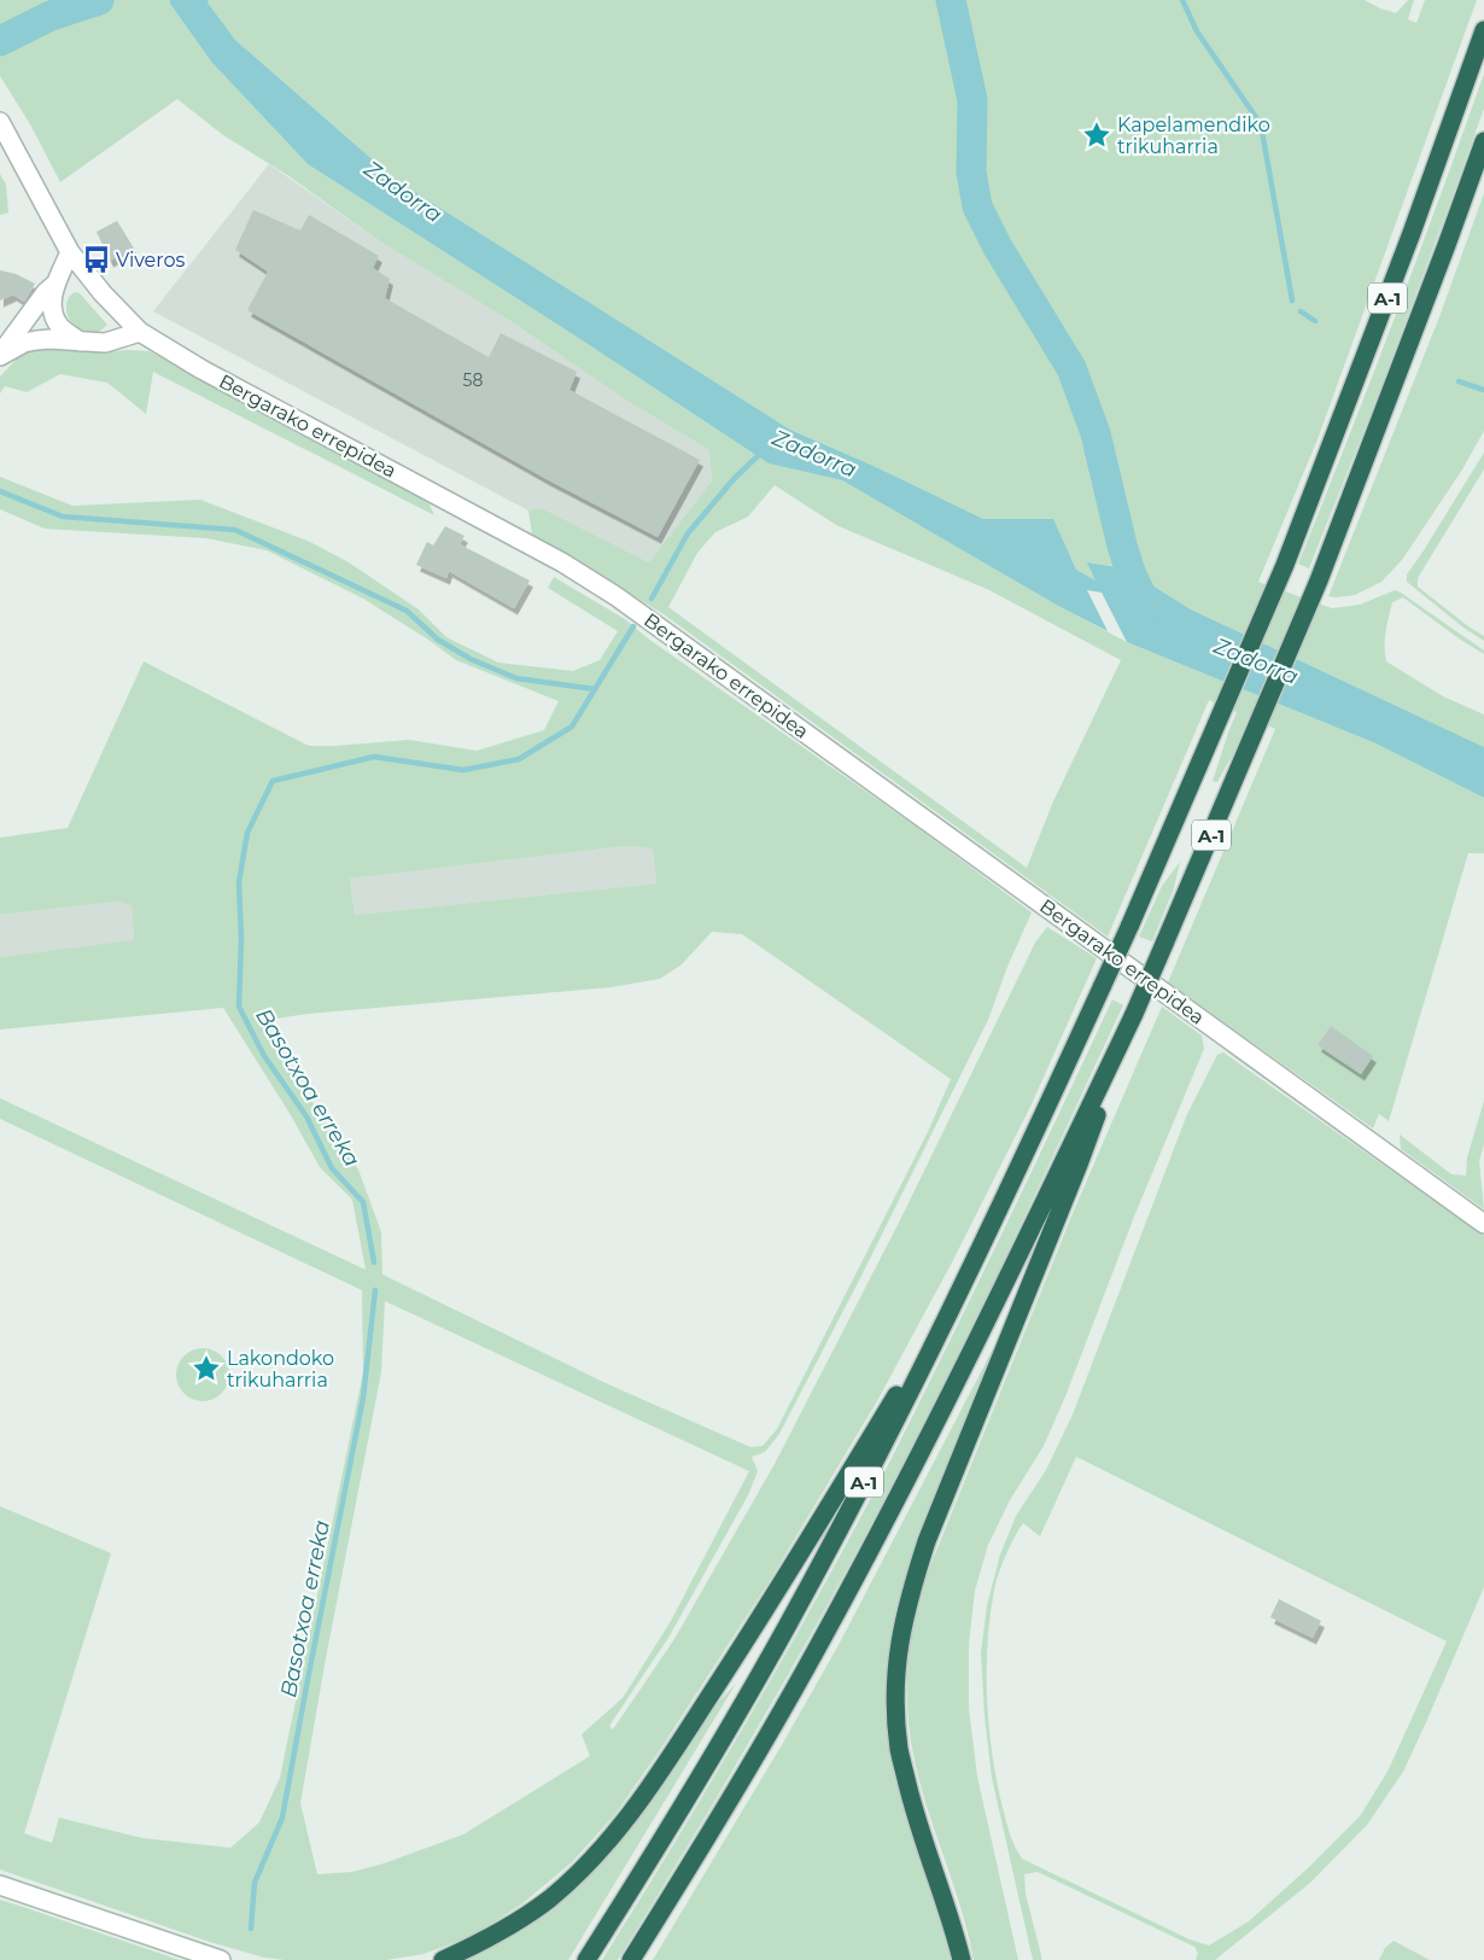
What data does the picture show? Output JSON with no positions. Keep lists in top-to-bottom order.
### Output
{
  "streets": {
    "highway": ["A-1"],
    "street": ["Bergarako errepidea"]
  },
  "water": ["Zadorra", "Basotxoa erreka"],
  "places": {
    "place": ["Kapelamendiko trikuharria", "Lakondoko trikuharria"],
    "bus stop": ["Viveros"]
  },
  "house_numbers": ["58"]
}
